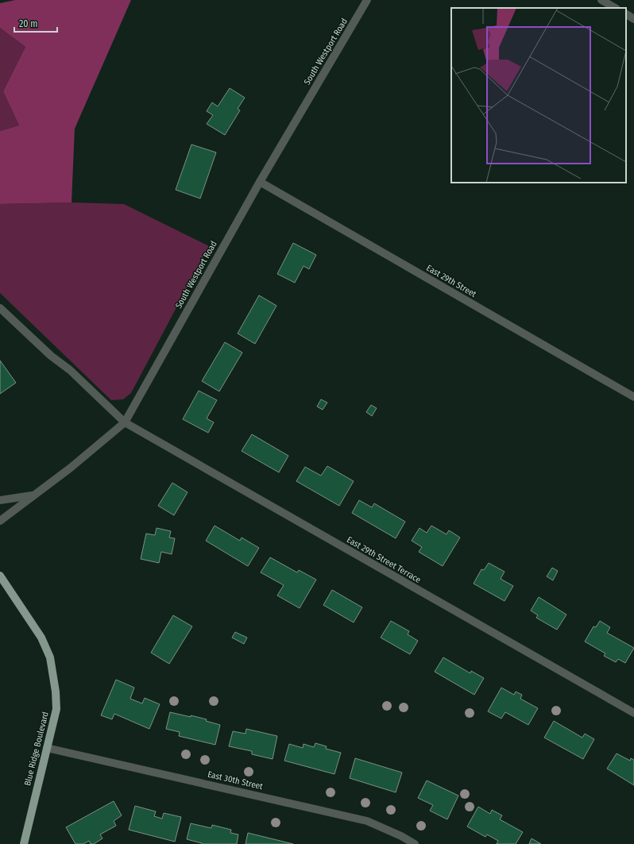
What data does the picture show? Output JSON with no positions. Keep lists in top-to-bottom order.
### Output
{
  "streets": {
    "main road": ["Blue Ridge Boulevard"],
    "street": [
      "South Westport Road",
      "East 29th Street",
      "East 29th Street Terrace",
      "East 30th Street"
    ]
  },
  "crossings": [
    ["South Westport Road", "East 29th Street"],
    ["South Westport Road", "East 29th Street Terrace"],
    ["Blue Ridge Boulevard", "East 30th Street"]
  ],
  "scale_bar": "20 m"
}
